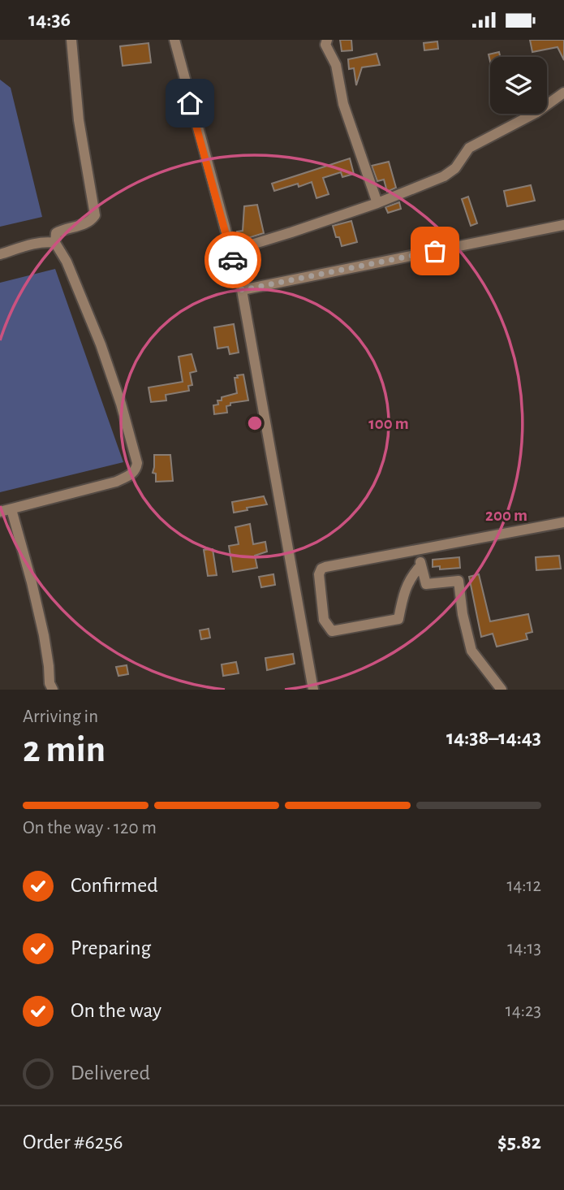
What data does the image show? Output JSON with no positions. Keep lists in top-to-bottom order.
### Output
{
  "page": {
    "status": "14:36",
    "heading": ["2 min", "Arriving in", "14:38–14:43"],
    "panel": ["Order #6256", "$5.82"],
    "bar": "On the way · 120 m",
    "list": [
      ["Confirmed", "14:12"],
      ["Preparing", "14:13"],
      ["On the way", "14:23"],
      "Delivered"
    ]
  },
  "rings": ["100 m", "200 m"]
}
